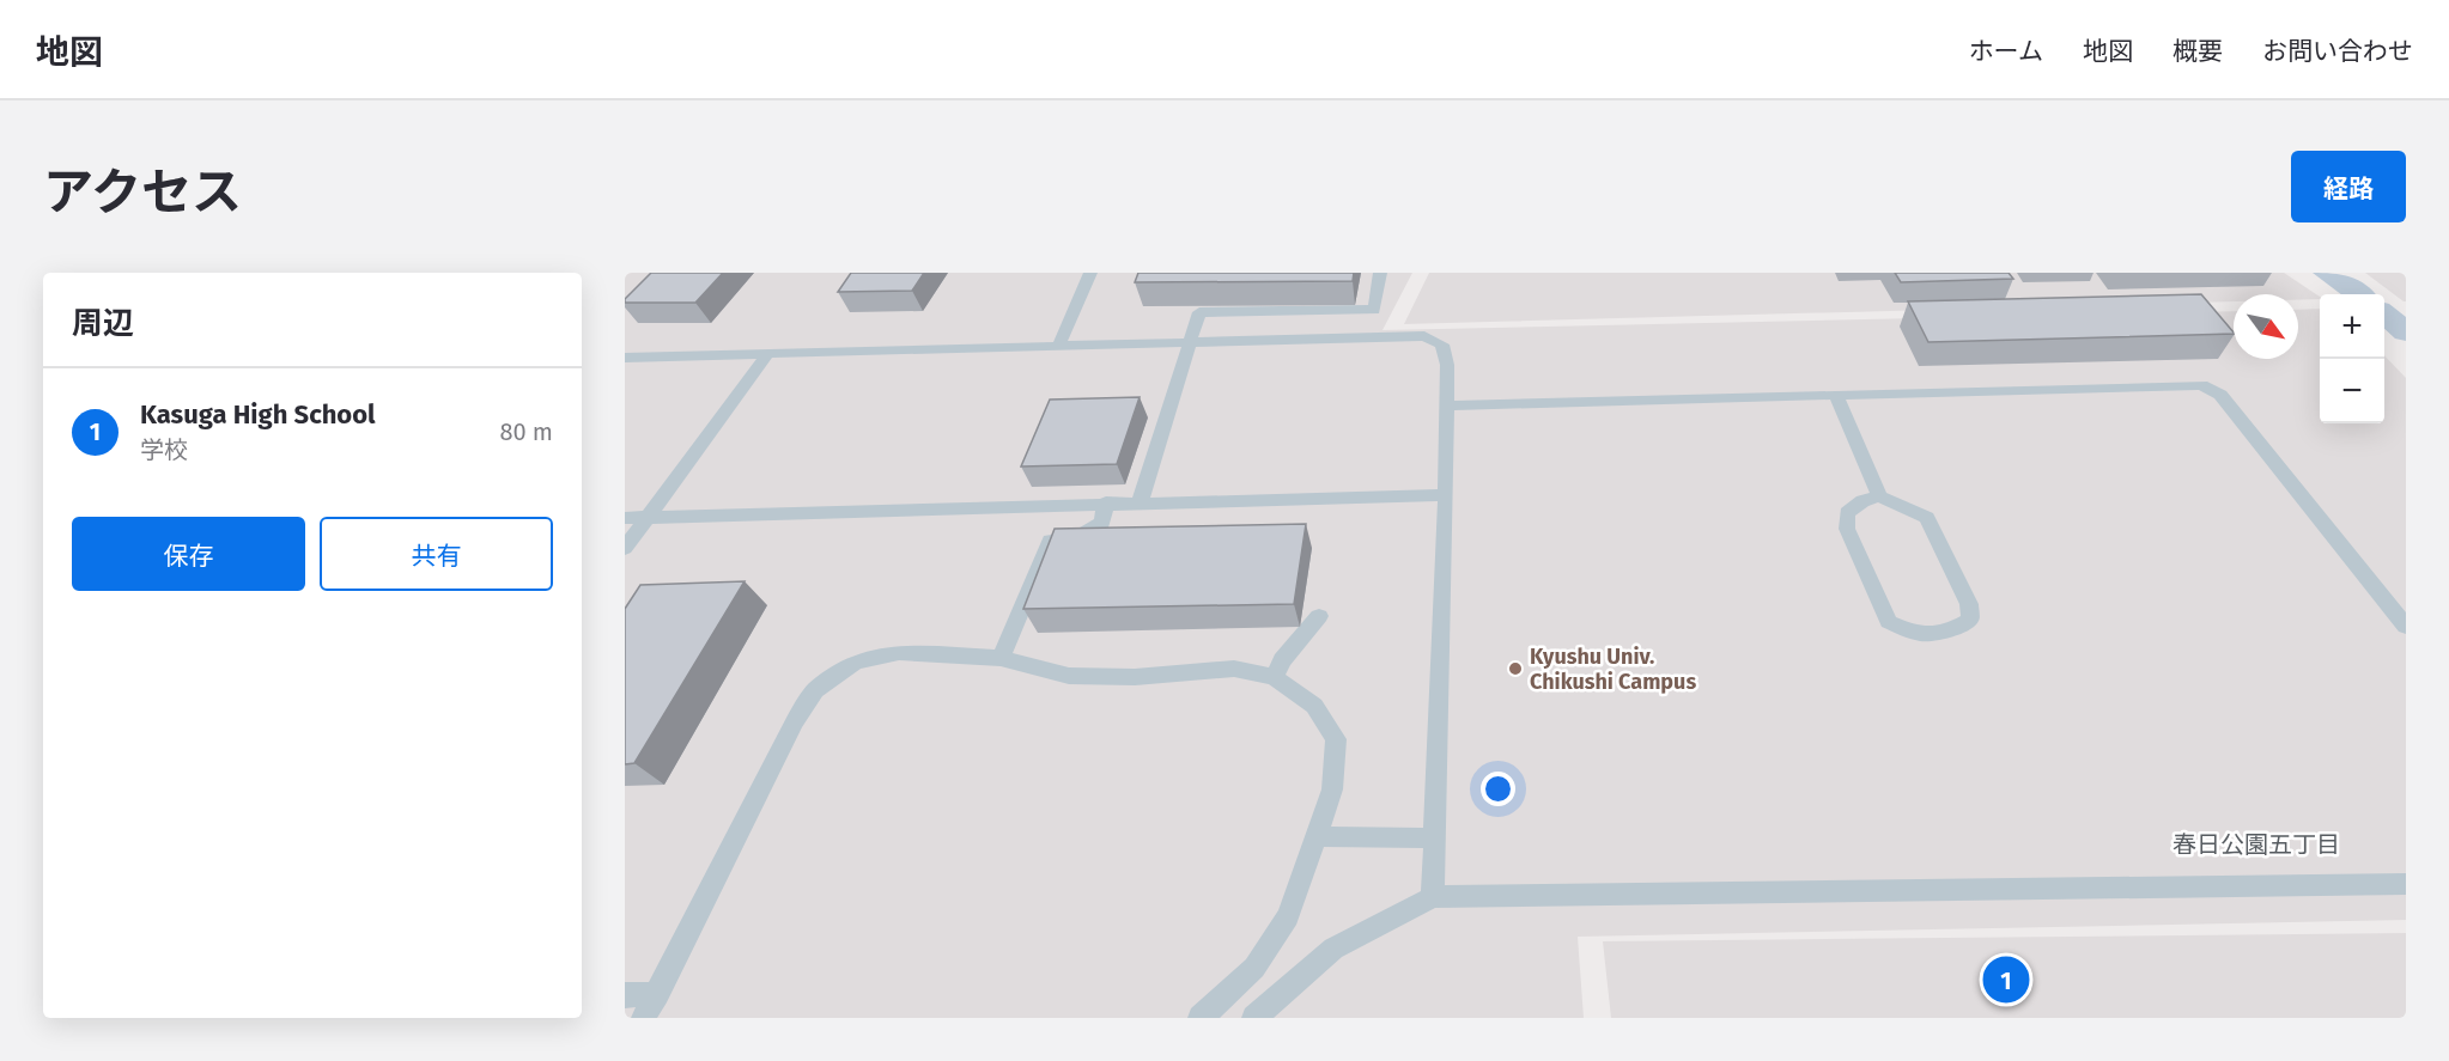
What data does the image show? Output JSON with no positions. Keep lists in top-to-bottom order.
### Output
{
  "districts": ["春日公園五丁目"],
  "places": ["Kyushu Univ. Chikushi Campus"],
  "north": "bottom right",
  "page": {
    "header": "地図",
    "nav": [
      "ホーム",
      "地図",
      "概要",
      "お問い合わせ"
    ],
    "title": "アクセス",
    "buttons": [
      "経路",
      ["保存", "共有"]
    ],
    "heading": "周辺",
    "map_buttons": ["+", "−"],
    "list": [
      {
        "mark": "1",
        "name": "Kasuga High School",
        "note": "学校",
        "value": "80 m"
      }
    ],
    "pins": "1"
  }
}
